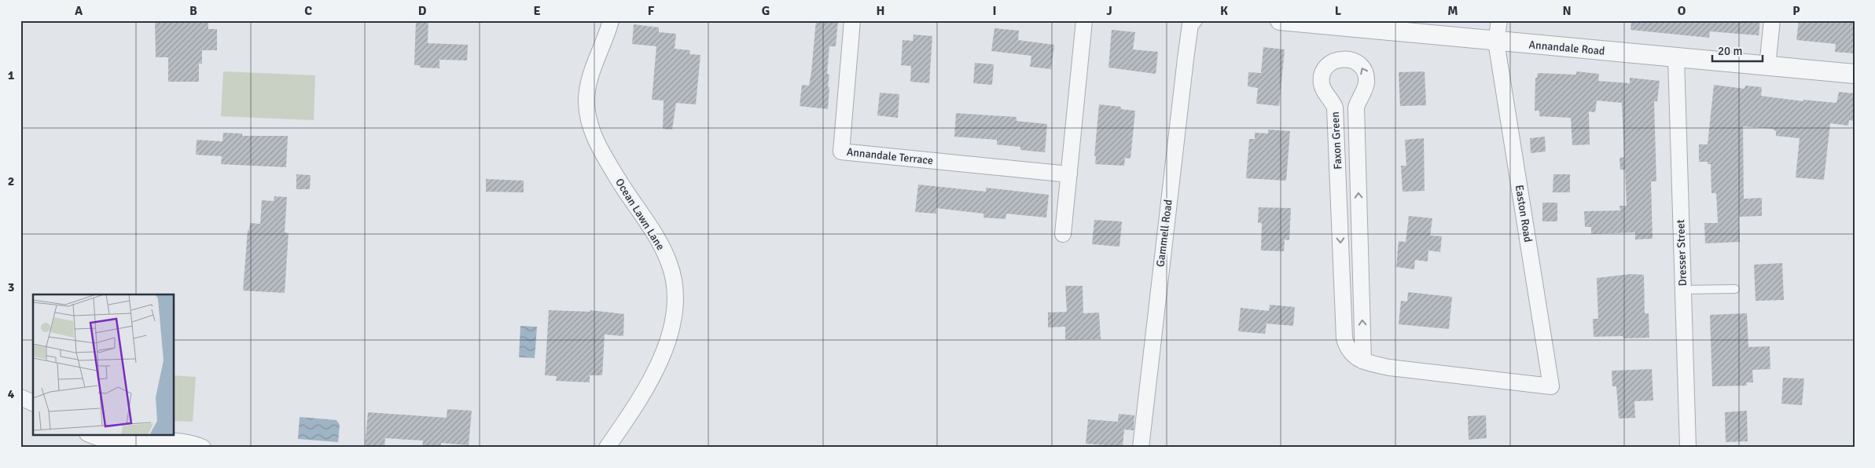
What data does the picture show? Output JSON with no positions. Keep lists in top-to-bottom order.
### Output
{
  "streets": {
    "street": [
      "Annandale Road",
      "Faxon Green",
      "Annandale Terrace",
      "Easton Road",
      "Ocean Lawn Lane",
      "Gammell Road",
      "Dresser Street"
    ]
  },
  "crossings": [
    ["Annandale Road", "Easton Road"],
    ["Annandale Road", "Dresser Street"],
    ["Faxon Green", "Easton Road"]
  ],
  "scale_bar": "20 m",
  "grid": {
    "columns": [
      "A",
      "B",
      "C",
      "D",
      "E",
      "F",
      "G",
      "H",
      "I",
      "J",
      "K",
      "L",
      "M",
      "N",
      "O",
      "P"
    ],
    "rows": [
      "1",
      "2",
      "3",
      "4"
    ]
  }
}
